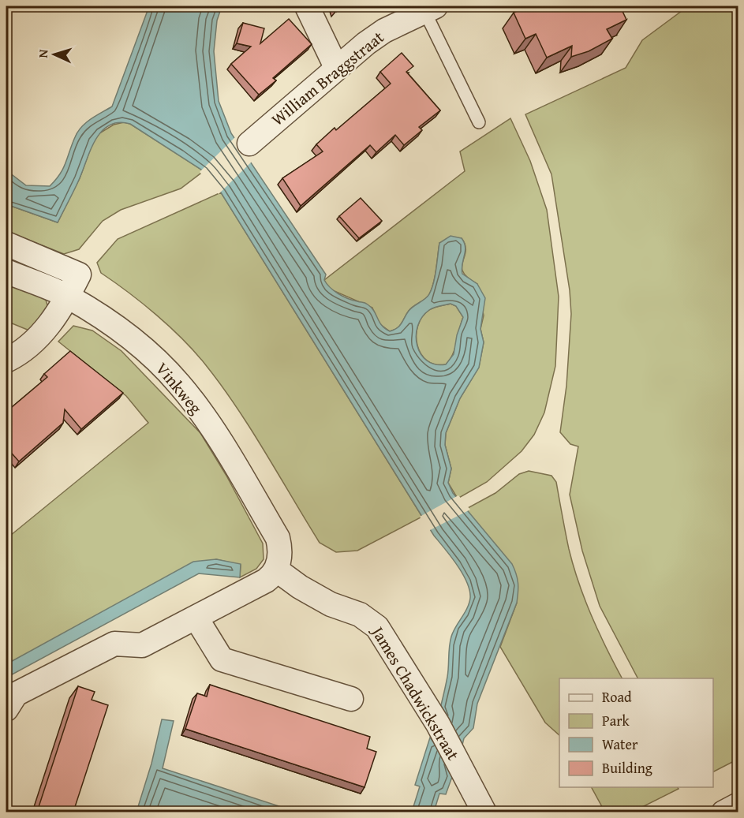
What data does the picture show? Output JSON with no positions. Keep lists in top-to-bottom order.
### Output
{
  "streets": {
    "street": ["William Braggstraat", "Vinkweg", "James Chadwickstraat"]
  },
  "crossings": [
    ["Vinkweg", "James Chadwickstraat"]
  ],
  "legend": [
    "Road",
    "Park",
    "Water",
    "Building"
  ],
  "north": "left"
}
